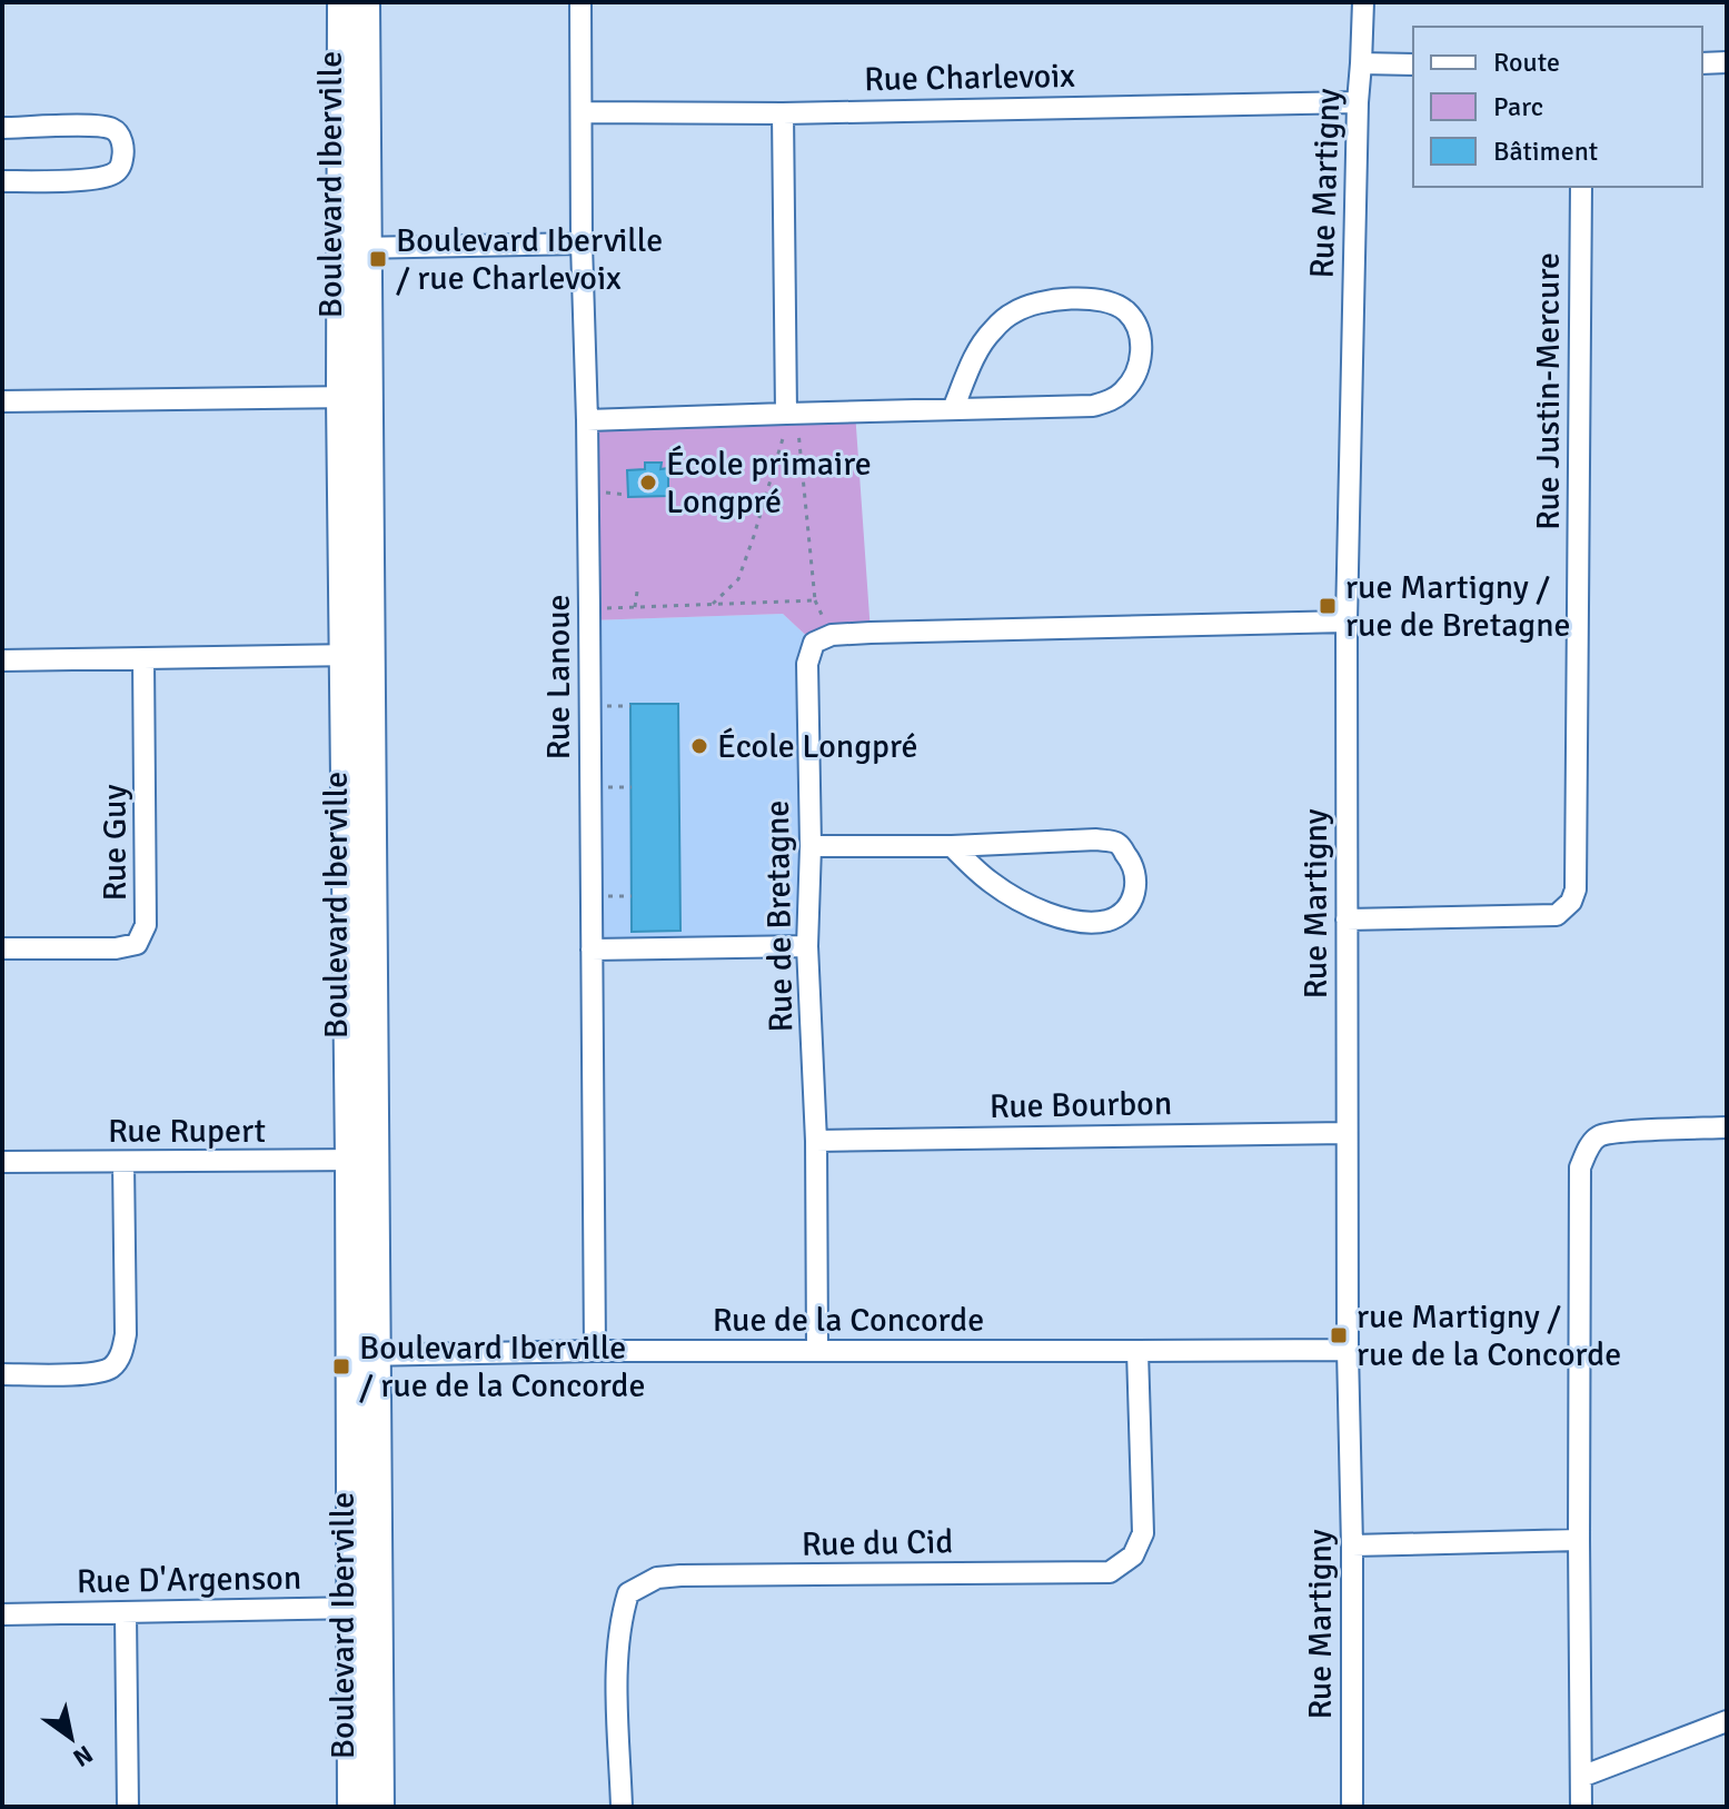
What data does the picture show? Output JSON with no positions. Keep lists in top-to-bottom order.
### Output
{
  "streets": {
    "street": [
      "Rue Charlevoix",
      "Rue Martigny",
      "Boulevard Iberville",
      "Rue Justin-Mercure",
      "Rue Lanoue",
      "Rue Guy",
      "Rue de Bretagne",
      "Rue Bourbon",
      "Rue Rupert",
      "Rue de la Concorde",
      "Rue du Cid",
      "Rue D'Argenson"
    ]
  },
  "crossings": [
    ["Rue Charlevoix", "Rue Martigny"],
    ["Rue Charlevoix", "Rue Lanoue"],
    ["Rue Martigny", "Rue Justin-Mercure"],
    ["Rue Martigny", "Rue de Bretagne"],
    ["Rue Martigny", "Rue Bourbon"],
    ["Rue Martigny", "Rue de la Concorde"],
    ["Boulevard Iberville", "Rue Rupert"],
    ["Boulevard Iberville", "Rue de la Concorde"],
    ["Boulevard Iberville", "Rue D'Argenson"],
    ["Rue Lanoue", "Rue de la Concorde"],
    ["Rue de Bretagne", "Rue Bourbon"],
    ["Rue de Bretagne", "Rue de la Concorde"],
    ["Rue de la Concorde", "Rue du Cid"]
  ],
  "places": {
    "transit": [
      "Boulevard Iberville / rue Charlevoix",
      "rue Martigny / rue de Bretagne",
      "rue Martigny / rue de la Concorde",
      "Boulevard Iberville / rue de la Concorde"
    ],
    "other": ["École primaire Longpré", "École Longpré"]
  },
  "legend": ["Route", "Parc", "Bâtiment"],
  "north": "bottom right"
}
